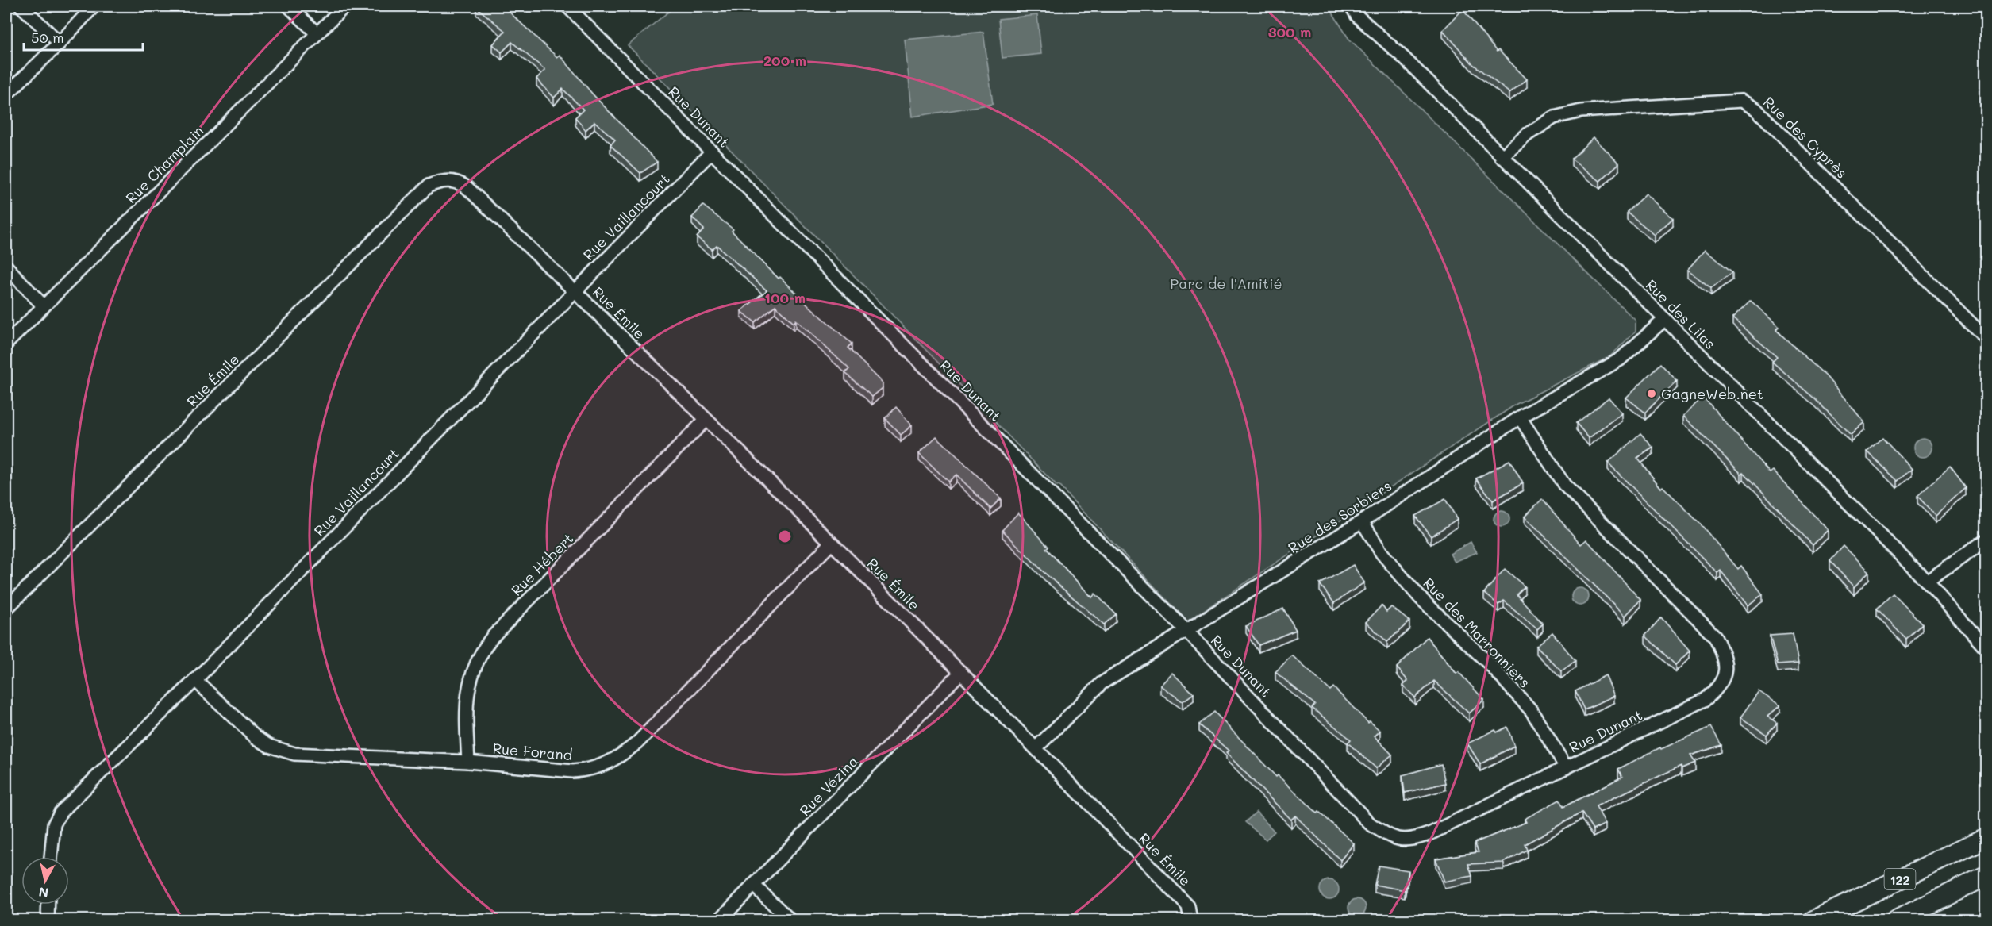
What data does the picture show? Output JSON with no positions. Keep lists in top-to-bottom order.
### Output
{
  "streets": {
    "main road": ["122"],
    "street": [
      "Rue Dunant",
      "Rue des Cyprès",
      "Rue Champlain",
      "Rue Vaillancourt",
      "Rue Émile",
      "Rue des Lilas",
      "Rue des Sorbiers",
      "Rue Hébert",
      "Rue des Marronniers",
      "Rue Forand",
      "Rue Vézina"
    ]
  },
  "crossings": [
    ["Rue Dunant", "Rue Vaillancourt"],
    ["Rue Dunant", "Rue des Sorbiers"],
    ["Rue Dunant", "Rue des Marronniers"],
    ["Rue des Cyprès", "Rue des Lilas"],
    ["Rue Vaillancourt", "Rue Émile"],
    ["Rue Vaillancourt", "Rue Forand"],
    ["Rue Émile", "Rue des Sorbiers"],
    ["Rue Émile", "Rue Hébert"],
    ["Rue Émile", "Rue Forand"],
    ["Rue Émile", "Rue Vézina"],
    ["Rue des Lilas", "Rue des Sorbiers"],
    ["Rue des Sorbiers", "Rue des Marronniers"],
    ["Rue Hébert", "Rue Forand"]
  ],
  "parks": ["Parc de l'Amitié"],
  "places": ["GagneWeb.net"],
  "scale_bar": "50 m",
  "north": "bottom",
  "rings": ["300 m", "200 m", "100 m"]
}
